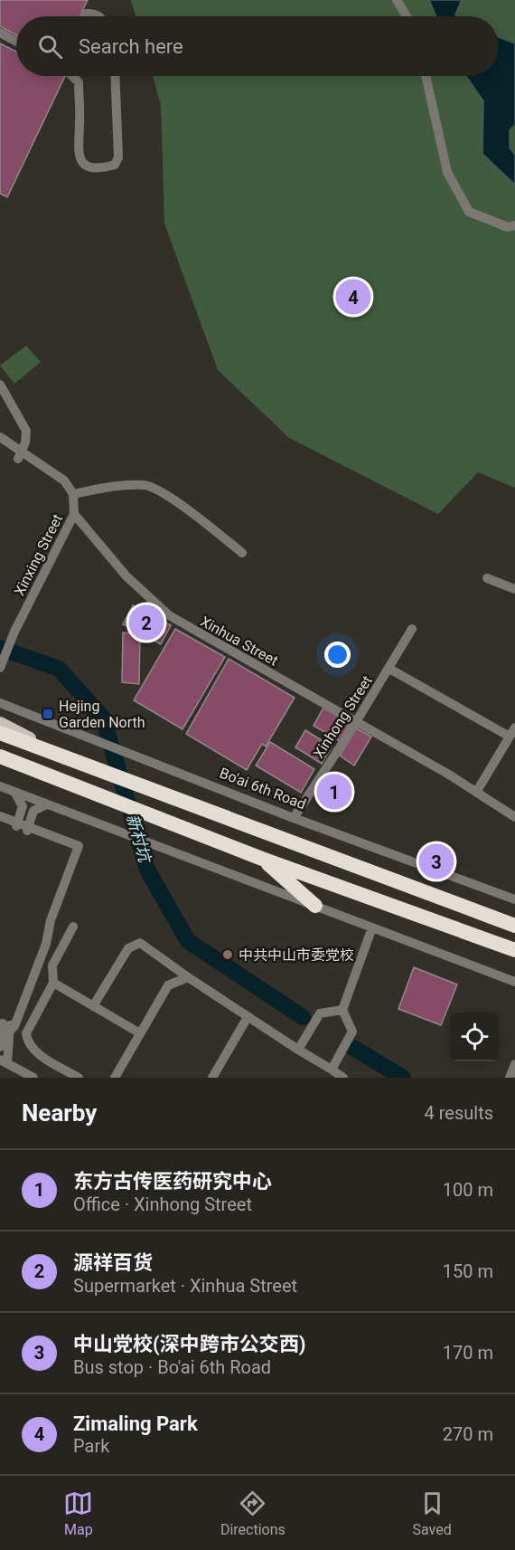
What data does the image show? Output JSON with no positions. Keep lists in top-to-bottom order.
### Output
{
  "streets": {
    "street": [
      "Xinxing Street",
      "Xinhua Street",
      "Xinhong Street",
      "Bo'ai 6th Road"
    ]
  },
  "crossings": [
    ["Xinxing Street", "Xinhua Street"],
    ["Xinhua Street", "Xinhong Street"],
    ["Xinhong Street", "Bo'ai 6th Road"]
  ],
  "water": ["新村坑"],
  "places": {
    "transit": ["Hejing Garden North"],
    "other": ["中共中山市委党校"]
  },
  "page": {
    "search": "Search here",
    "pins": [
      "4",
      "2",
      "1",
      "3"
    ],
    "heading": ["Nearby", "4 results"],
    "list": [
      {
        "mark": "1",
        "name": "东方古传医药研究中心",
        "note": "Office · Xinhong Street",
        "value": "100 m"
      },
      {
        "mark": "2",
        "name": "源祥百货",
        "note": "Supermarket · Xinhua Street",
        "value": "150 m"
      },
      {
        "mark": "3",
        "name": "中山党校(深中跨市公交西)",
        "note": "Bus stop · Bo'ai 6th Road",
        "value": "170 m"
      },
      {
        "mark": "4",
        "name": "Zimaling Park",
        "note": "Park",
        "value": "270 m"
      }
    ],
    "nav": ["Map", "Directions", "Saved"]
  }
}
